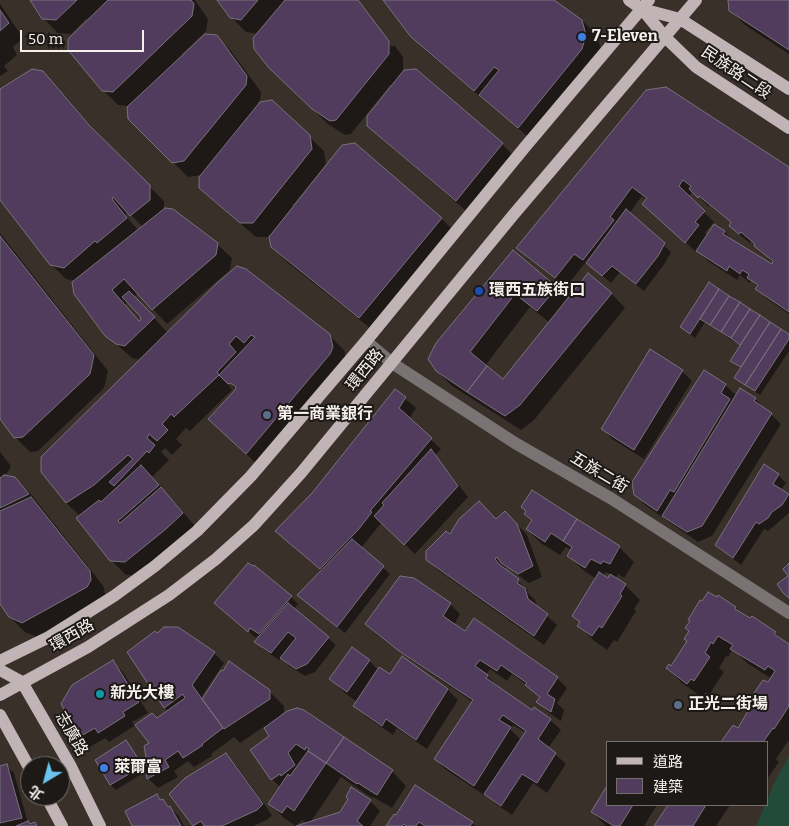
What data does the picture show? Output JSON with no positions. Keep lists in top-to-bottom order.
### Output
{
  "streets": {
    "main road": ["民族路二段", "環西路", "志廣路"],
    "street": ["五族二街"]
  },
  "crossings": [
    ["民族路二段", "環西路"],
    ["環西路", "五族二街"],
    ["環西路", "志廣路"]
  ],
  "places": [
    "7-Eleven",
    "環西五族街口",
    "第一商業銀行",
    "新光大樓",
    "正光二街場",
    "萊爾富"
  ],
  "legend": ["道路", "建築"],
  "scale_bar": "50 m",
  "north": "bottom left"
}
